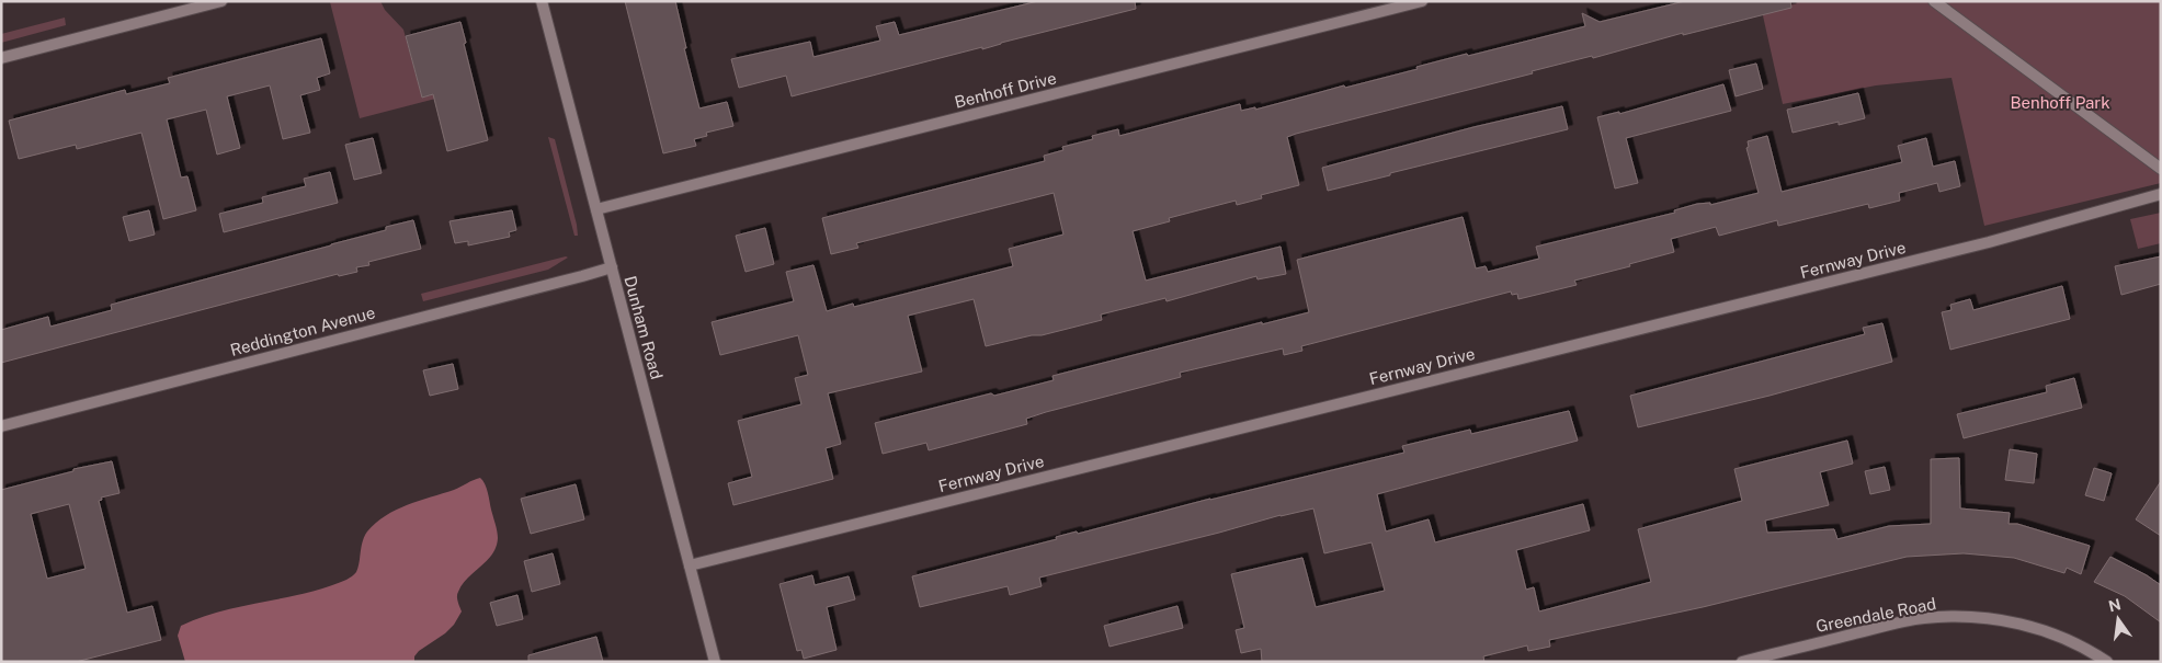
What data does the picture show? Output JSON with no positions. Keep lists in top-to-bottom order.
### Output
{
  "streets": {
    "street": [
      "Benhoff Drive",
      "Fernway Drive",
      "Dunham Road",
      "Reddington Avenue",
      "Greendale Road"
    ]
  },
  "crossings": [
    ["Benhoff Drive", "Dunham Road"],
    ["Fernway Drive", "Dunham Road"],
    ["Dunham Road", "Reddington Avenue"]
  ],
  "parks": ["Benhoff Park"],
  "north": "top"
}
